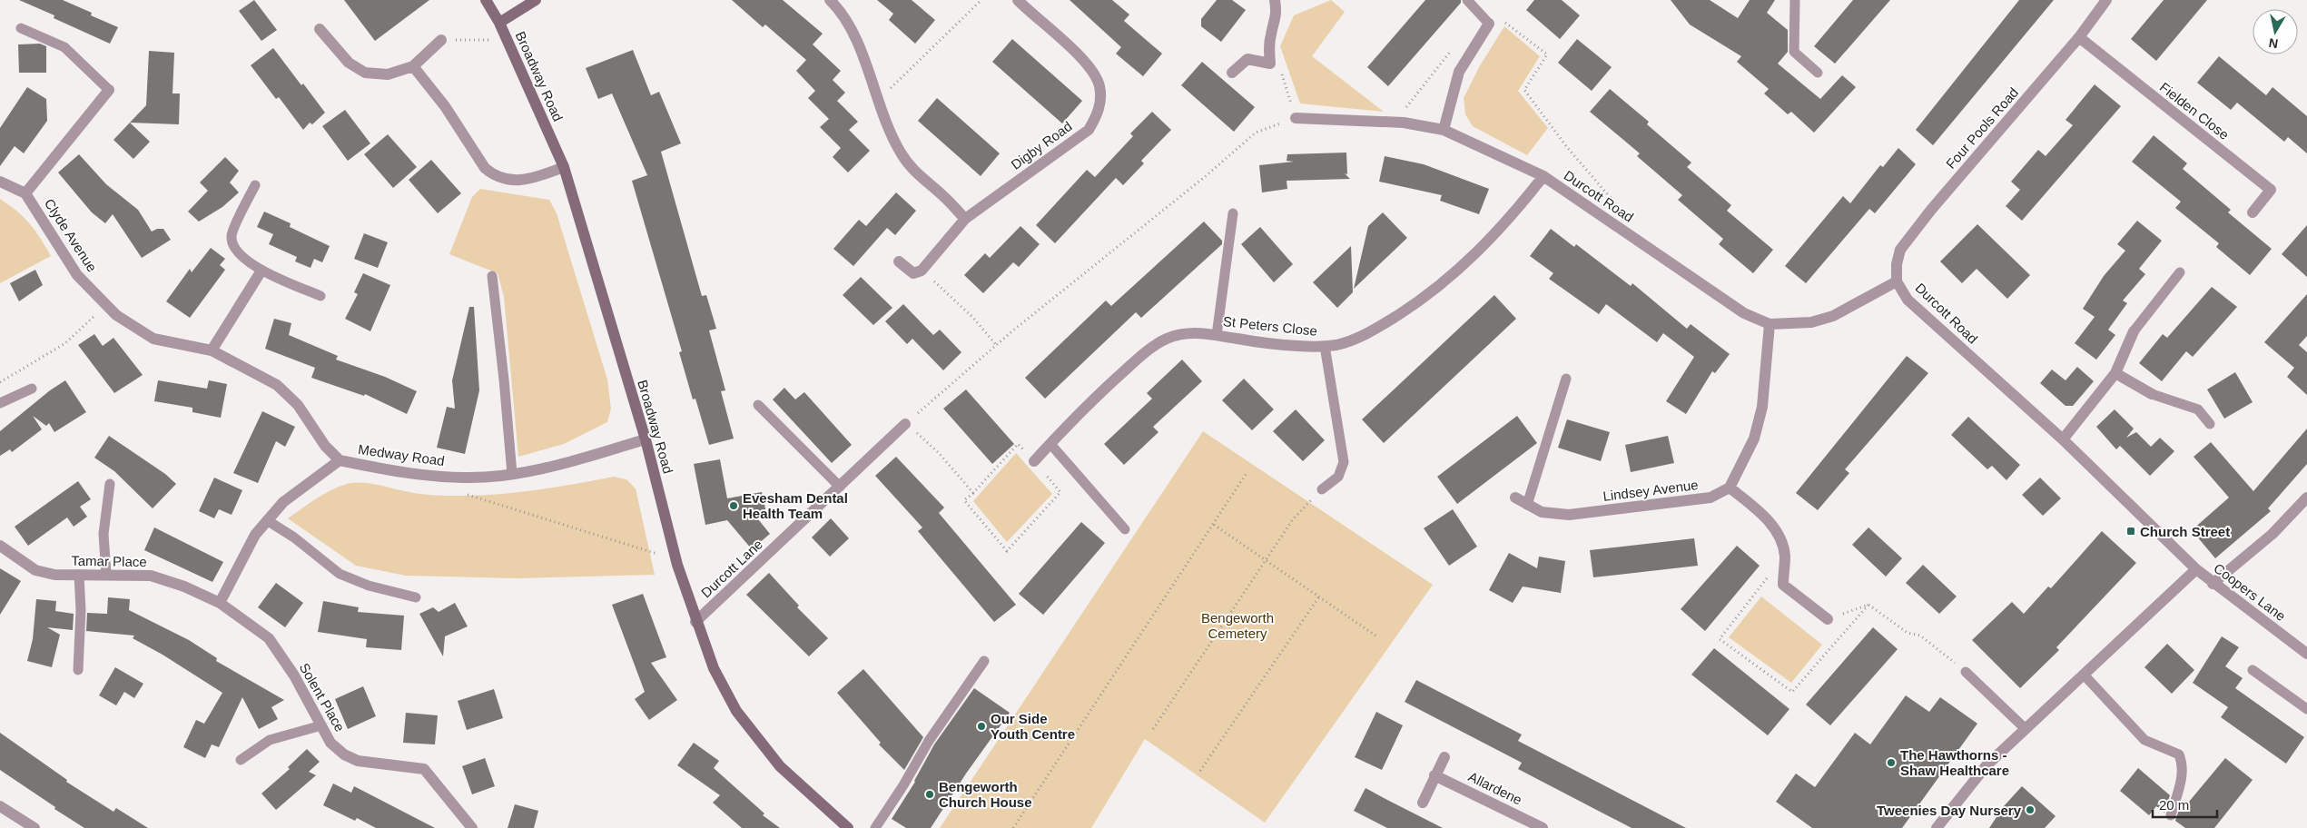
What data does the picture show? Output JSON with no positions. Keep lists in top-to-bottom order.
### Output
{
  "streets": {
    "street": [
      "Broadway Road",
      "Fielden Close",
      "Four Pools Road",
      "Digby Road",
      "Durcott Road",
      "Clyde Avenue",
      "St Peters Close",
      "Medway Road",
      "Lindsey Avenue",
      "Tamar Place",
      "Durcott Lane",
      "Coopers Lane",
      "Solent Place",
      "Allardene"
    ]
  },
  "crossings": [
    ["Broadway Road", "Medway Road"],
    ["Broadway Road", "Durcott Lane"],
    ["Fielden Close", "Four Pools Road"],
    ["Four Pools Road", "Durcott Road"],
    ["Durcott Road", "St Peters Close"],
    ["Durcott Road", "Coopers Lane"],
    ["Clyde Avenue", "Medway Road"],
    ["Medway Road", "Tamar Place"],
    ["Medway Road", "Solent Place"],
    ["Tamar Place", "Solent Place"]
  ],
  "parks": ["Bengeworth Cemetery"],
  "places": {
    "other": [
      "Evesham Dental Health Team",
      "Our Side Youth Centre",
      "The Hawthorns - Shaw Healthcare",
      "Bengeworth Church House",
      "Tweenies Day Nursery"
    ],
    "transit": ["Church Street"]
  },
  "scale_bar": "20 m",
  "north": "bottom"
}
